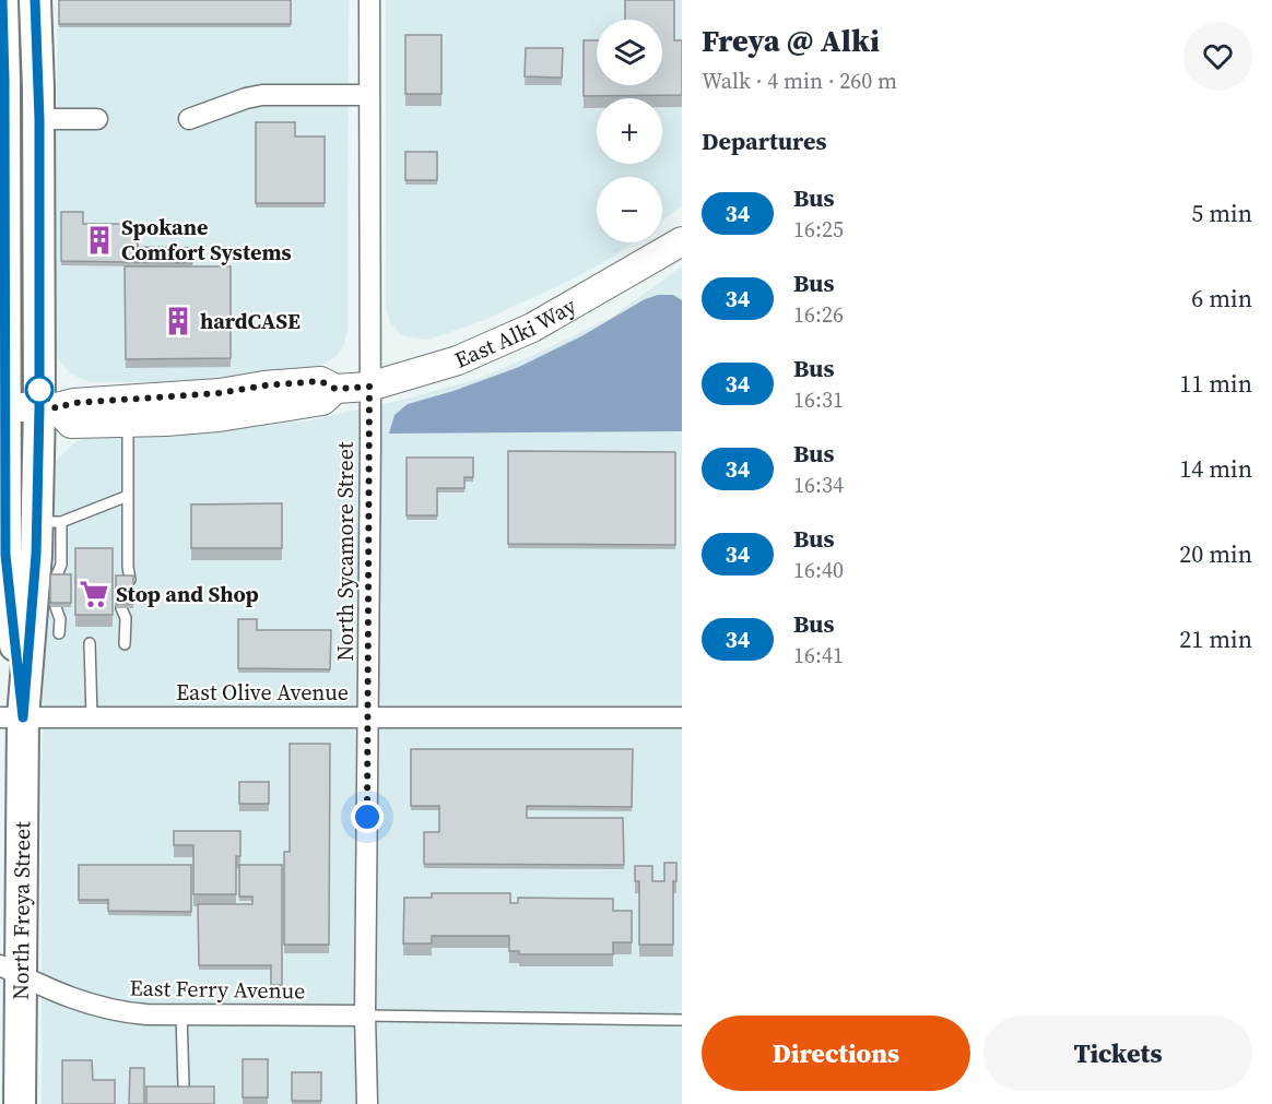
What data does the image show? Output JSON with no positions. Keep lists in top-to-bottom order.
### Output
{
  "streets": {
    "main road": ["East Alki Way", "North Freya Street"],
    "street": ["North Sycamore Street", "East Olive Avenue", "East Ferry Avenue"]
  },
  "crossings": [
    ["East Alki Way", "North Sycamore Street"],
    ["East Alki Way", "North Freya Street"],
    ["North Sycamore Street", "East Olive Avenue"],
    ["North Sycamore Street", "East Ferry Avenue"],
    ["East Olive Avenue", "North Freya Street"],
    ["North Freya Street", "East Ferry Avenue"]
  ],
  "places": {
    "building": ["Spokane Comfort Systems", "hardCASE"],
    "supermarket": ["Stop and Shop"]
  },
  "lines": ["bus line 34"],
  "page": {
    "heading": [
      ["Freya @ Alki", "Walk · 4 min · 260 m"],
      "Departures"
    ],
    "map_buttons": ["+", "−"],
    "list": [
      {
        "mark": "34",
        "name": "Bus",
        "note": "16:25",
        "value": "5 min"
      },
      {
        "mark": "34",
        "name": "Bus",
        "note": "16:26",
        "value": "6 min"
      },
      {
        "mark": "34",
        "name": "Bus",
        "note": "16:31",
        "value": "11 min"
      },
      {
        "mark": "34",
        "name": "Bus",
        "note": "16:34",
        "value": "14 min"
      },
      {
        "mark": "34",
        "name": "Bus",
        "note": "16:40",
        "value": "20 min"
      },
      {
        "mark": "34",
        "name": "Bus",
        "note": "16:41",
        "value": "21 min"
      }
    ],
    "buttons": ["Directions", "Tickets"]
  }
}
